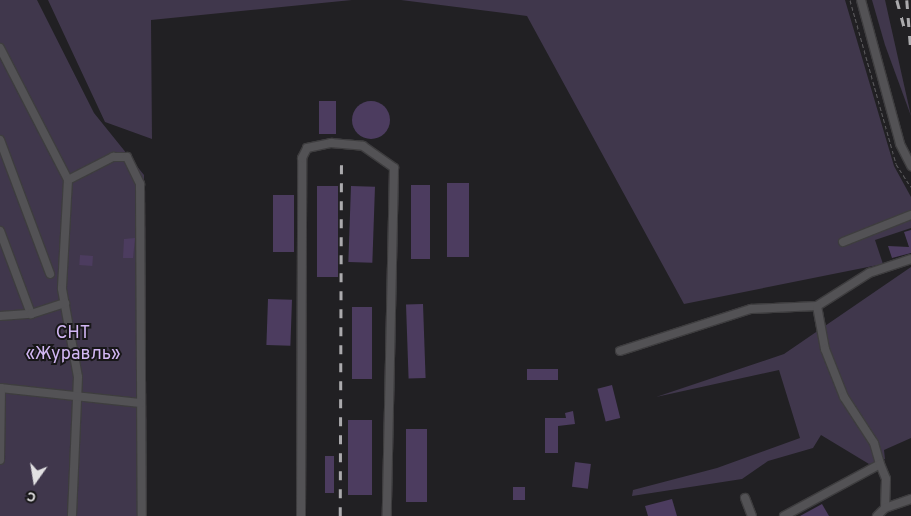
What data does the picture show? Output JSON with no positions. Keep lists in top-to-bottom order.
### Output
{
  "parks": ["СНТ «Журавль»"],
  "north": "bottom"
}
